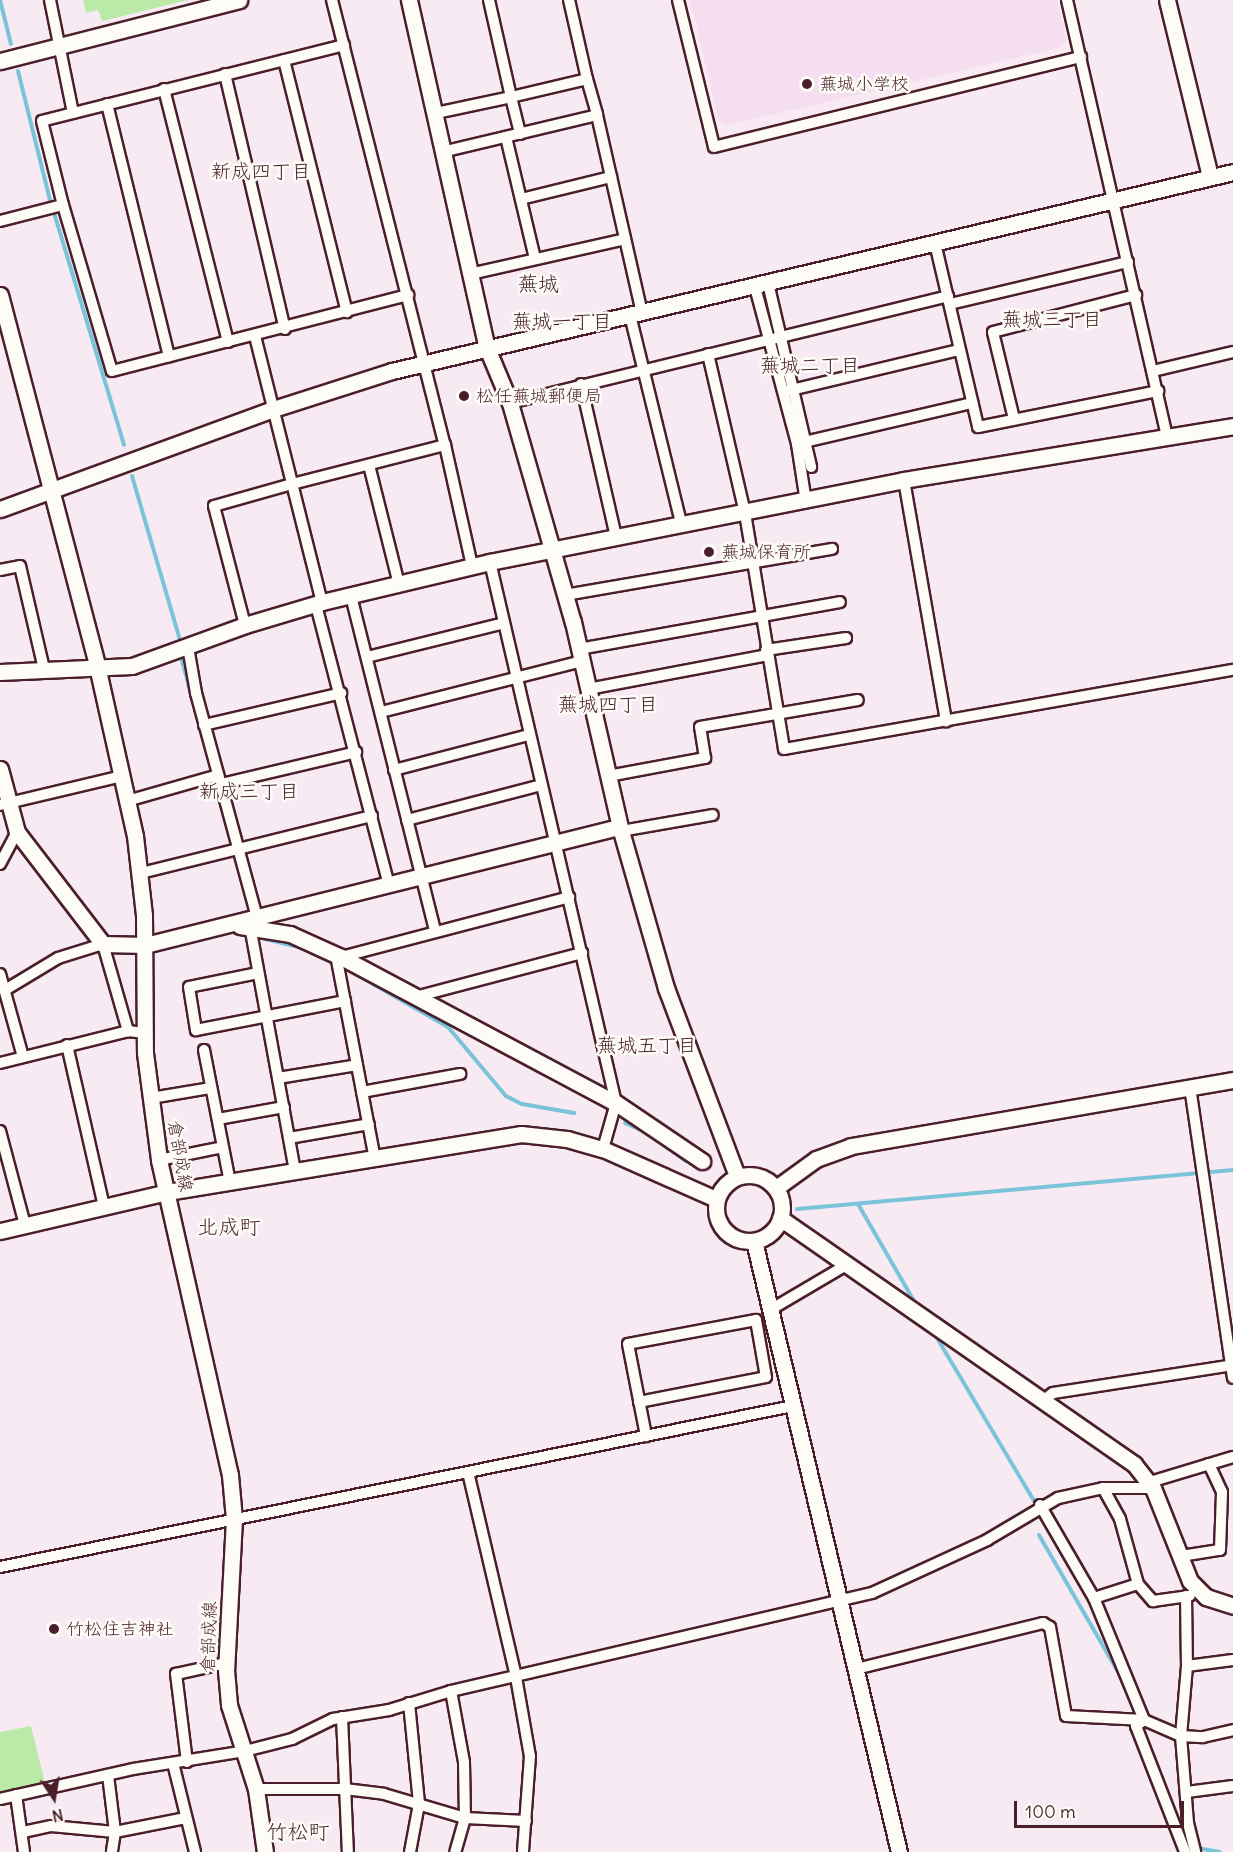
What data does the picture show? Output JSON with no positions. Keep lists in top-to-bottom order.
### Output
{
  "streets": {
    "street": ["倉部成線"]
  },
  "districts": [
    "新成四丁目",
    "蕪城",
    "蕪城三丁目",
    "蕪城一丁目",
    "蕪城二丁目",
    "蕪城四丁目",
    "新成三丁目",
    "蕪城五丁目",
    "北成町",
    "竹松町"
  ],
  "places": [
    "蕪城小学校",
    "松任蕪城郵便局",
    "蕪城保育所",
    "竹松住吉神社"
  ],
  "scale_bar": "100 m",
  "north": "bottom"
}
